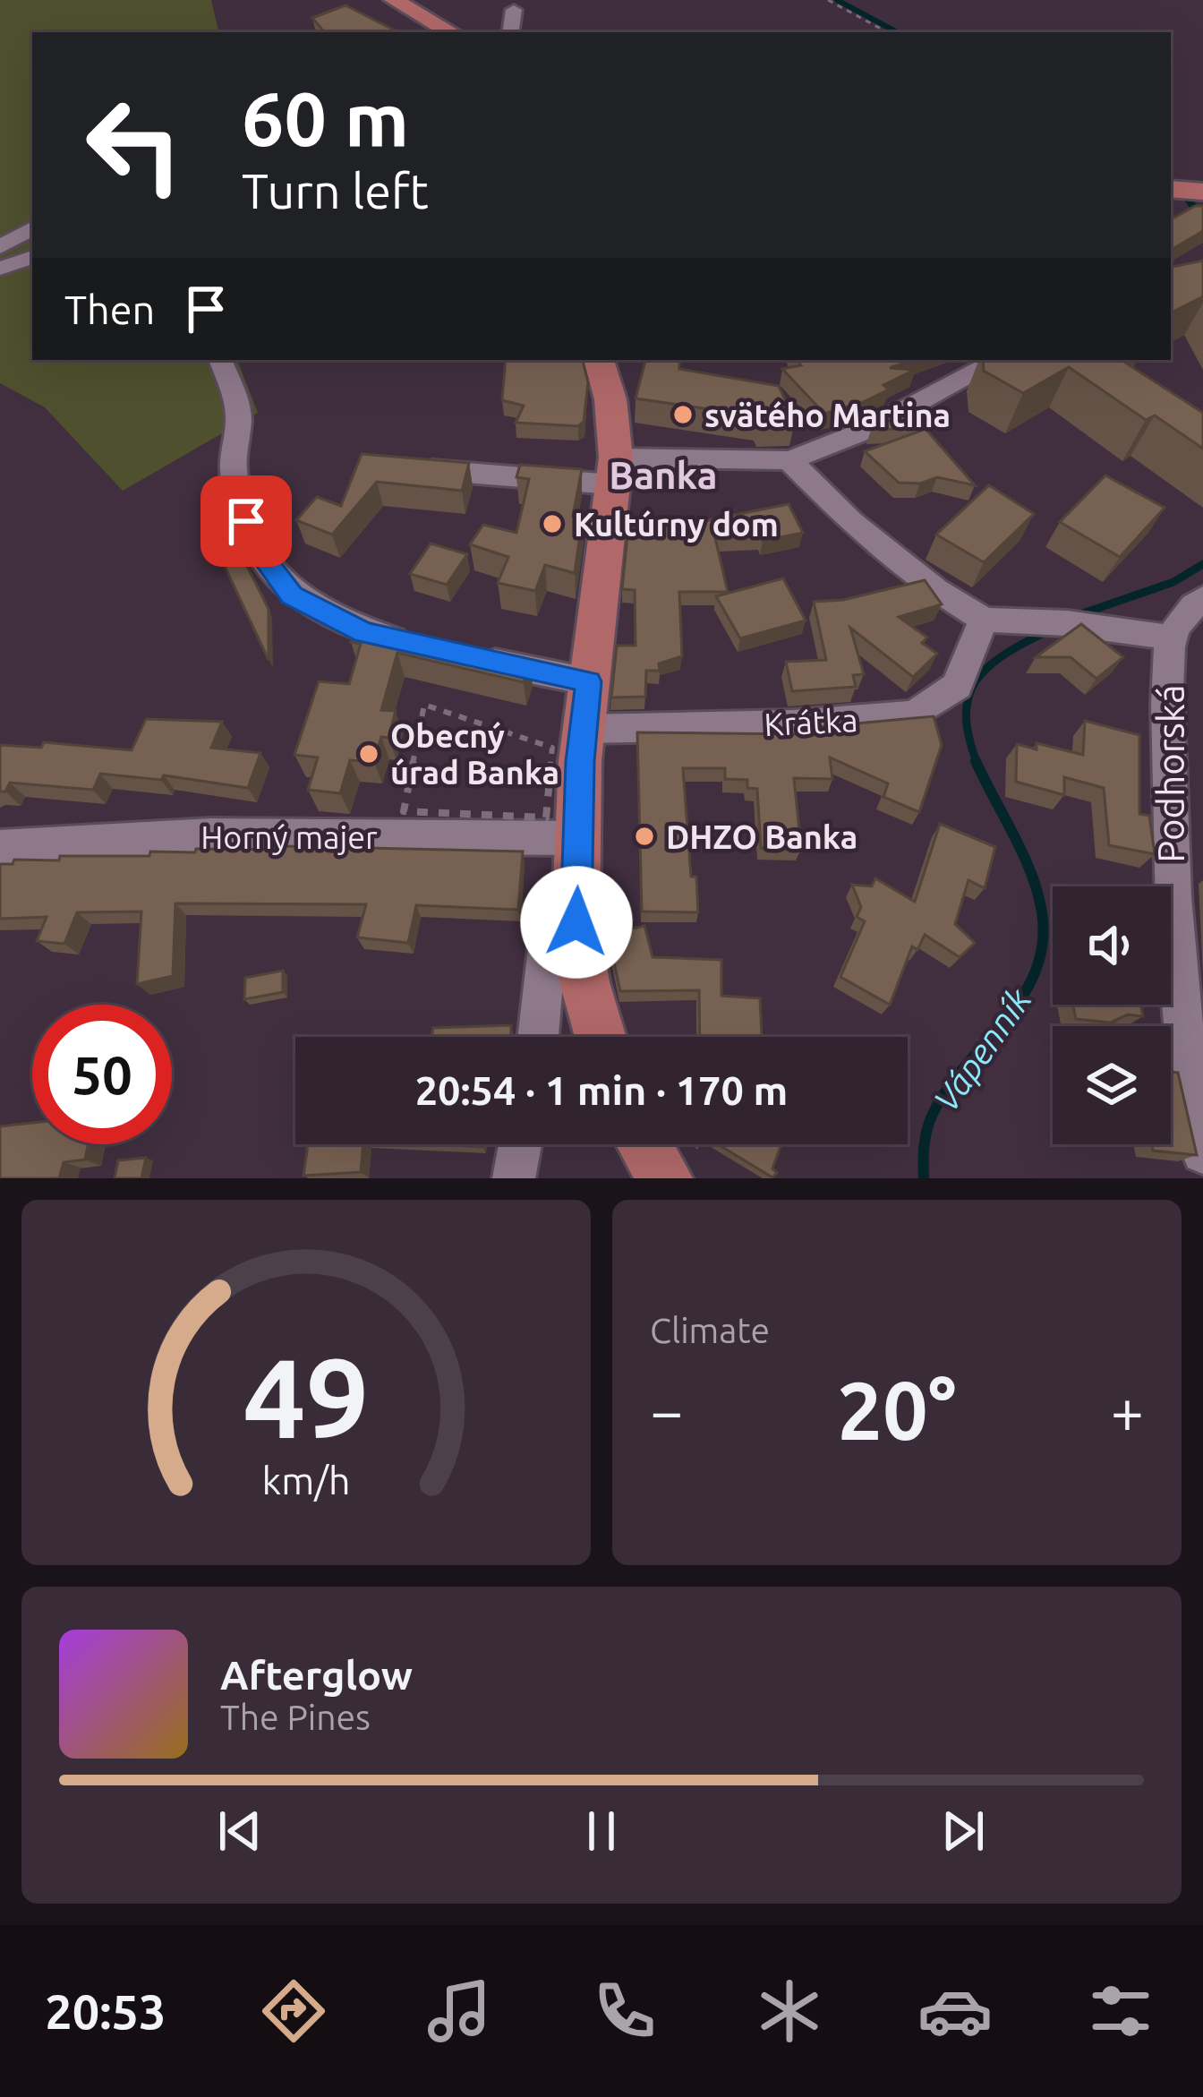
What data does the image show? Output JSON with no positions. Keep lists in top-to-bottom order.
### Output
{
  "streets": {
    "street": ["Krátka", "Podhorská", "Horný majer"]
  },
  "districts": ["Banka"],
  "water": ["Vápenník"],
  "places": [
    "svätého Martina",
    "Kultúrny dom",
    "Obecný úrad Banka",
    "DHZO Banka"
  ],
  "page": {
    "turn": ["60 m", "Turn left"],
    "then": "Then",
    "limit": "50",
    "trip": "20:54 · 1 min · 170 m",
    "tile": "Climate",
    "heat": ["−", "20°", "+"],
    "song": ["Afterglow", "The Pines"],
    "tabs": "20:53",
    "gauge": ["49", "km/h"]
  }
}
